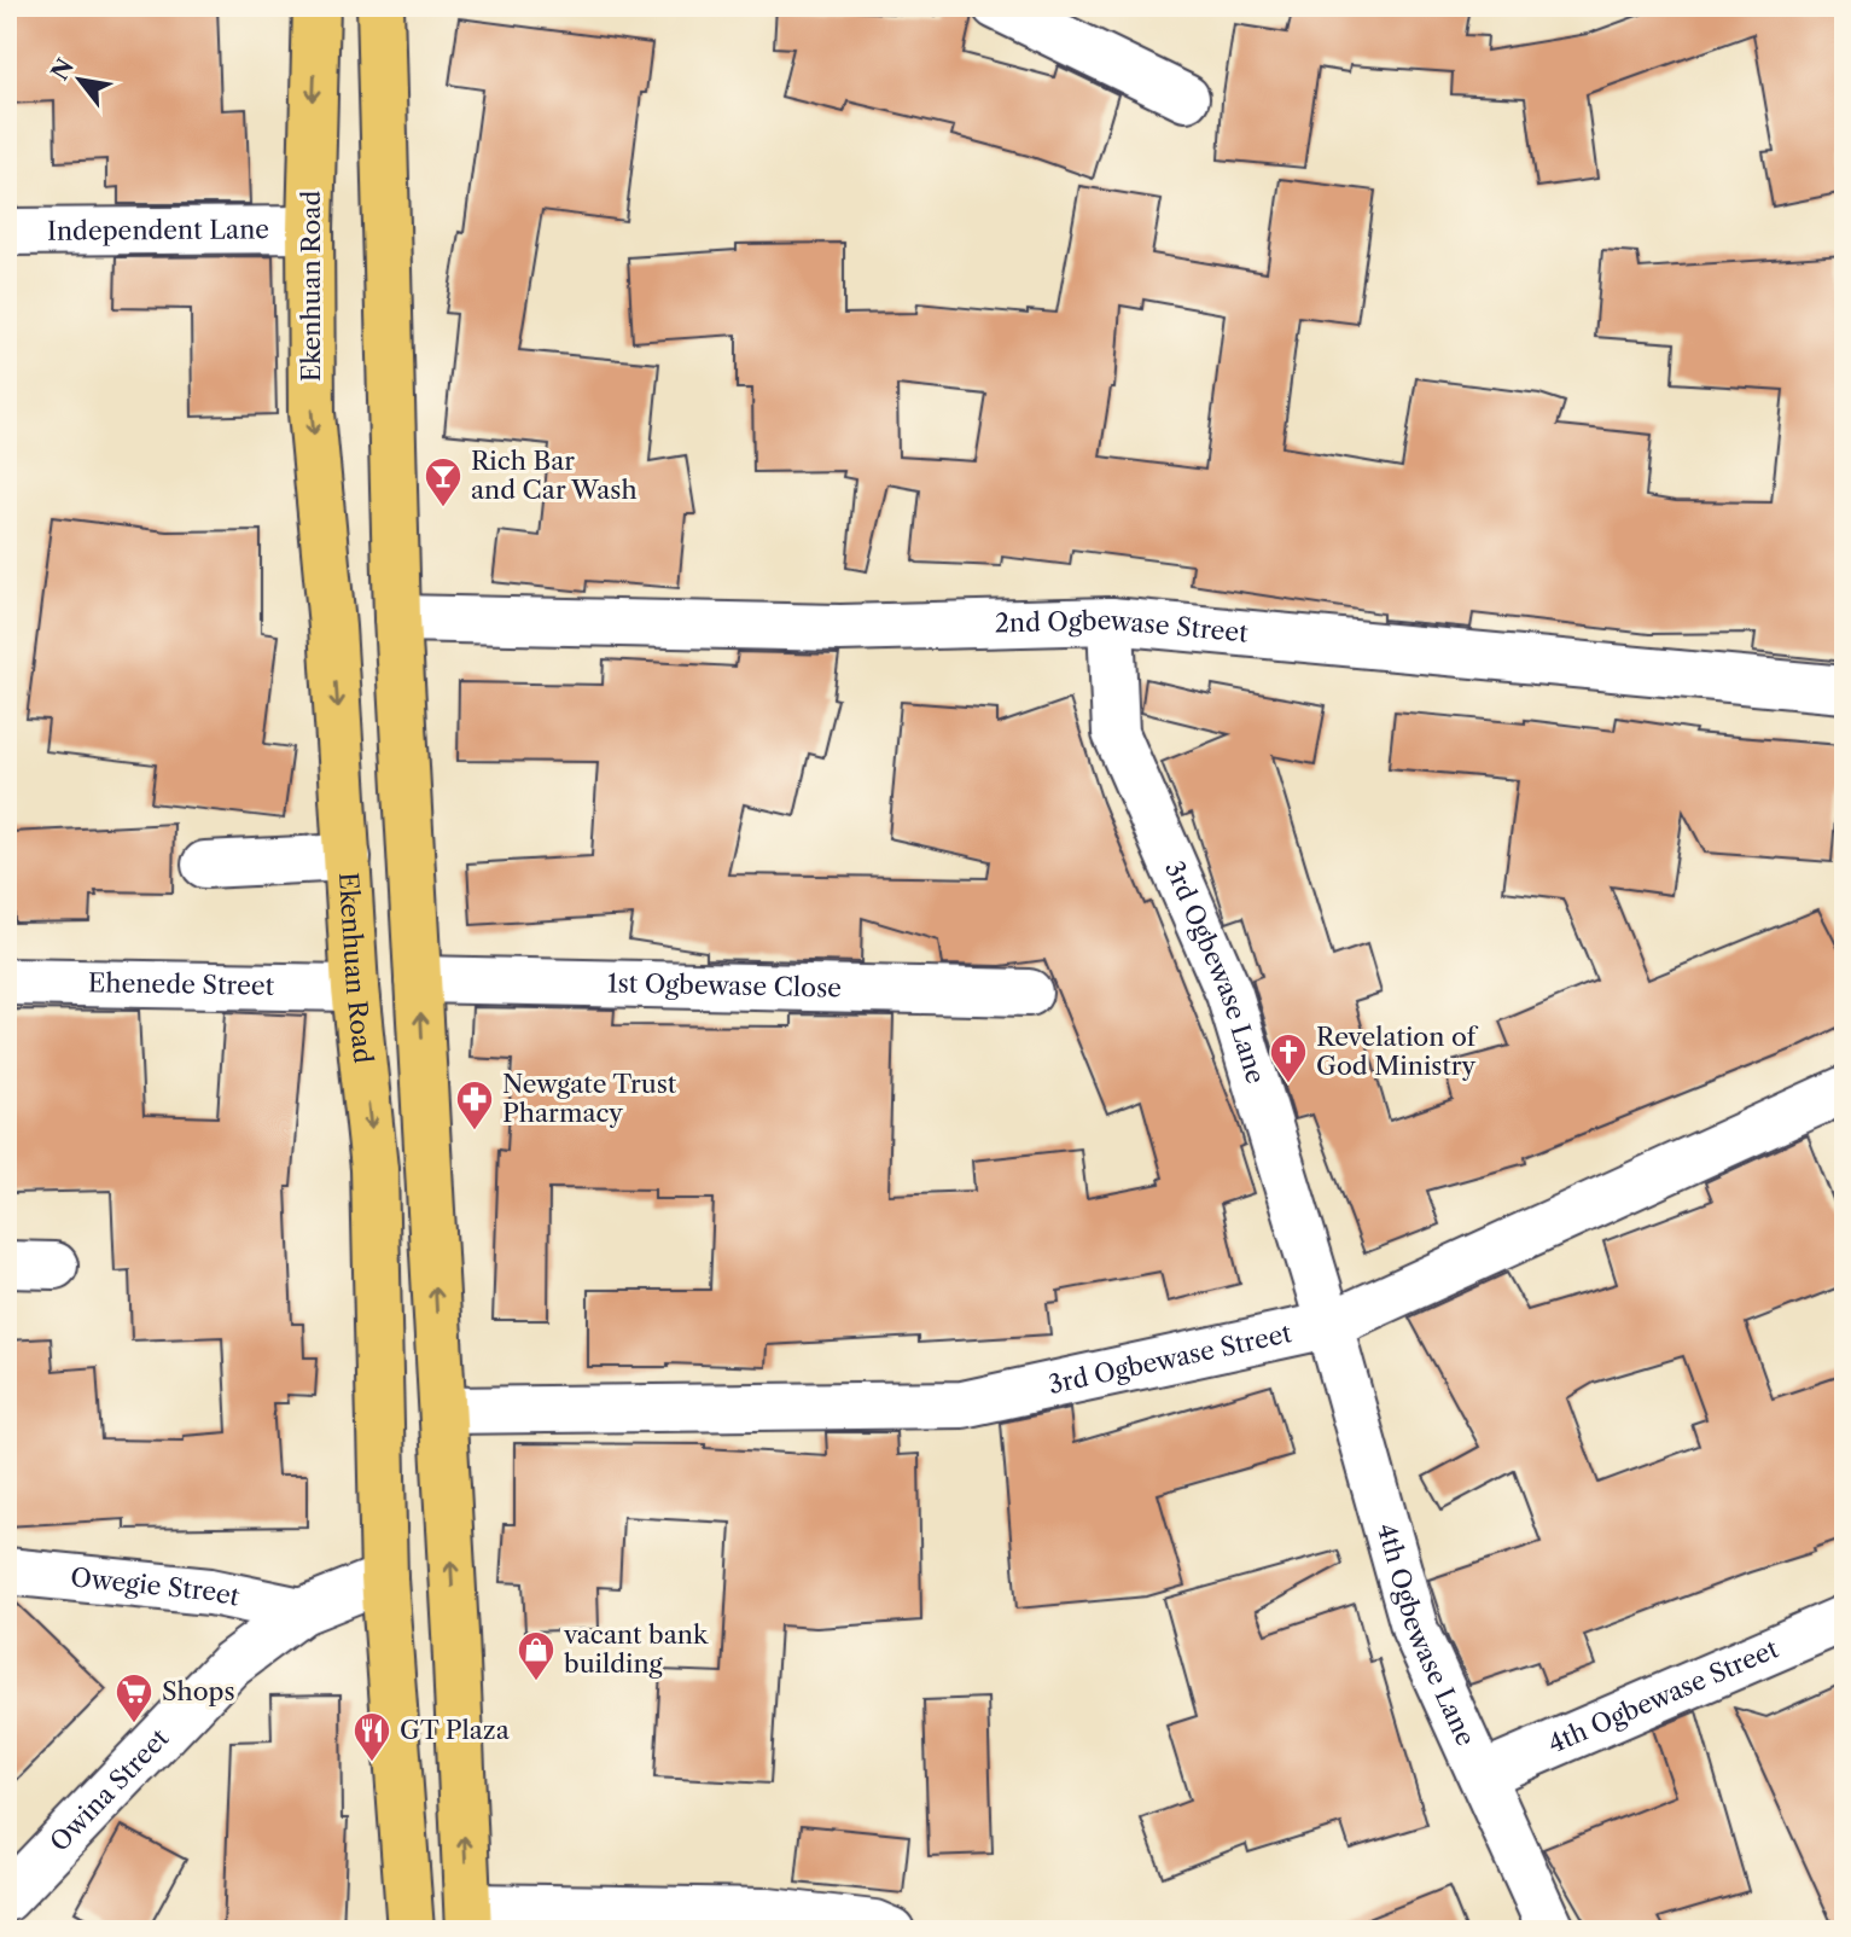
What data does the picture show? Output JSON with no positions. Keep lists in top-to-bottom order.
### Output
{
  "streets": {
    "main road": ["Ekenhuan Road"],
    "street": [
      "Independent Lane",
      "2nd Ogbewase Street",
      "3rd Ogbewase Lane",
      "Ehenede Street",
      "1st Ogbewase Close",
      "3rd Ogbewase Street",
      "Owegie Street",
      "4th Ogbewase Lane",
      "4th Ogbewase Street",
      "Owina Street"
    ]
  },
  "crossings": [
    ["Independent Lane", "Ekenhuan Road"],
    ["Ekenhuan Road", "Ehenede Street"],
    ["Ekenhuan Road", "Owina Street"],
    ["2nd Ogbewase Street", "3rd Ogbewase Lane"],
    ["3rd Ogbewase Lane", "3rd Ogbewase Street"],
    ["3rd Ogbewase Lane", "4th Ogbewase Lane"],
    ["3rd Ogbewase Street", "4th Ogbewase Lane"],
    ["Owegie Street", "Owina Street"],
    ["4th Ogbewase Lane", "4th Ogbewase Street"]
  ],
  "places": {
    "bar": ["Rich Bar and Car Wash"],
    "church": ["Revelation of God Ministry"],
    "pharmacy": ["Newgate Trust Pharmacy"],
    "shop": ["vacant bank building"],
    "supermarket": ["Shops"],
    "restaurant": ["GT Plaza"]
  },
  "north": "top left"
}
